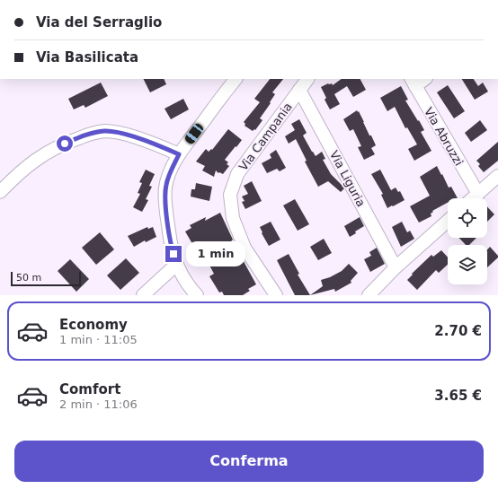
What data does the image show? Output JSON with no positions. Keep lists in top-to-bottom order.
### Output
{
  "streets": {
    "street": ["Via Campania", "Via Abruzzi", "Via Liguria"]
  },
  "crossings": [
    ["Via Campania", "Via Liguria"]
  ],
  "scale_bar": "50 m",
  "page": {
    "banner": ["Via del Serraglio", "Via Basilicata"],
    "bubble": "1 min",
    "scale": "50 m",
    "list": [
      {
        "name": "Economy",
        "note": "1 min · 11:05",
        "value": "2.70 €"
      },
      {
        "name": "Comfort",
        "note": "2 min · 11:06",
        "value": "3.65 €"
      }
    ],
    "buttons": "Conferma"
  }
}
